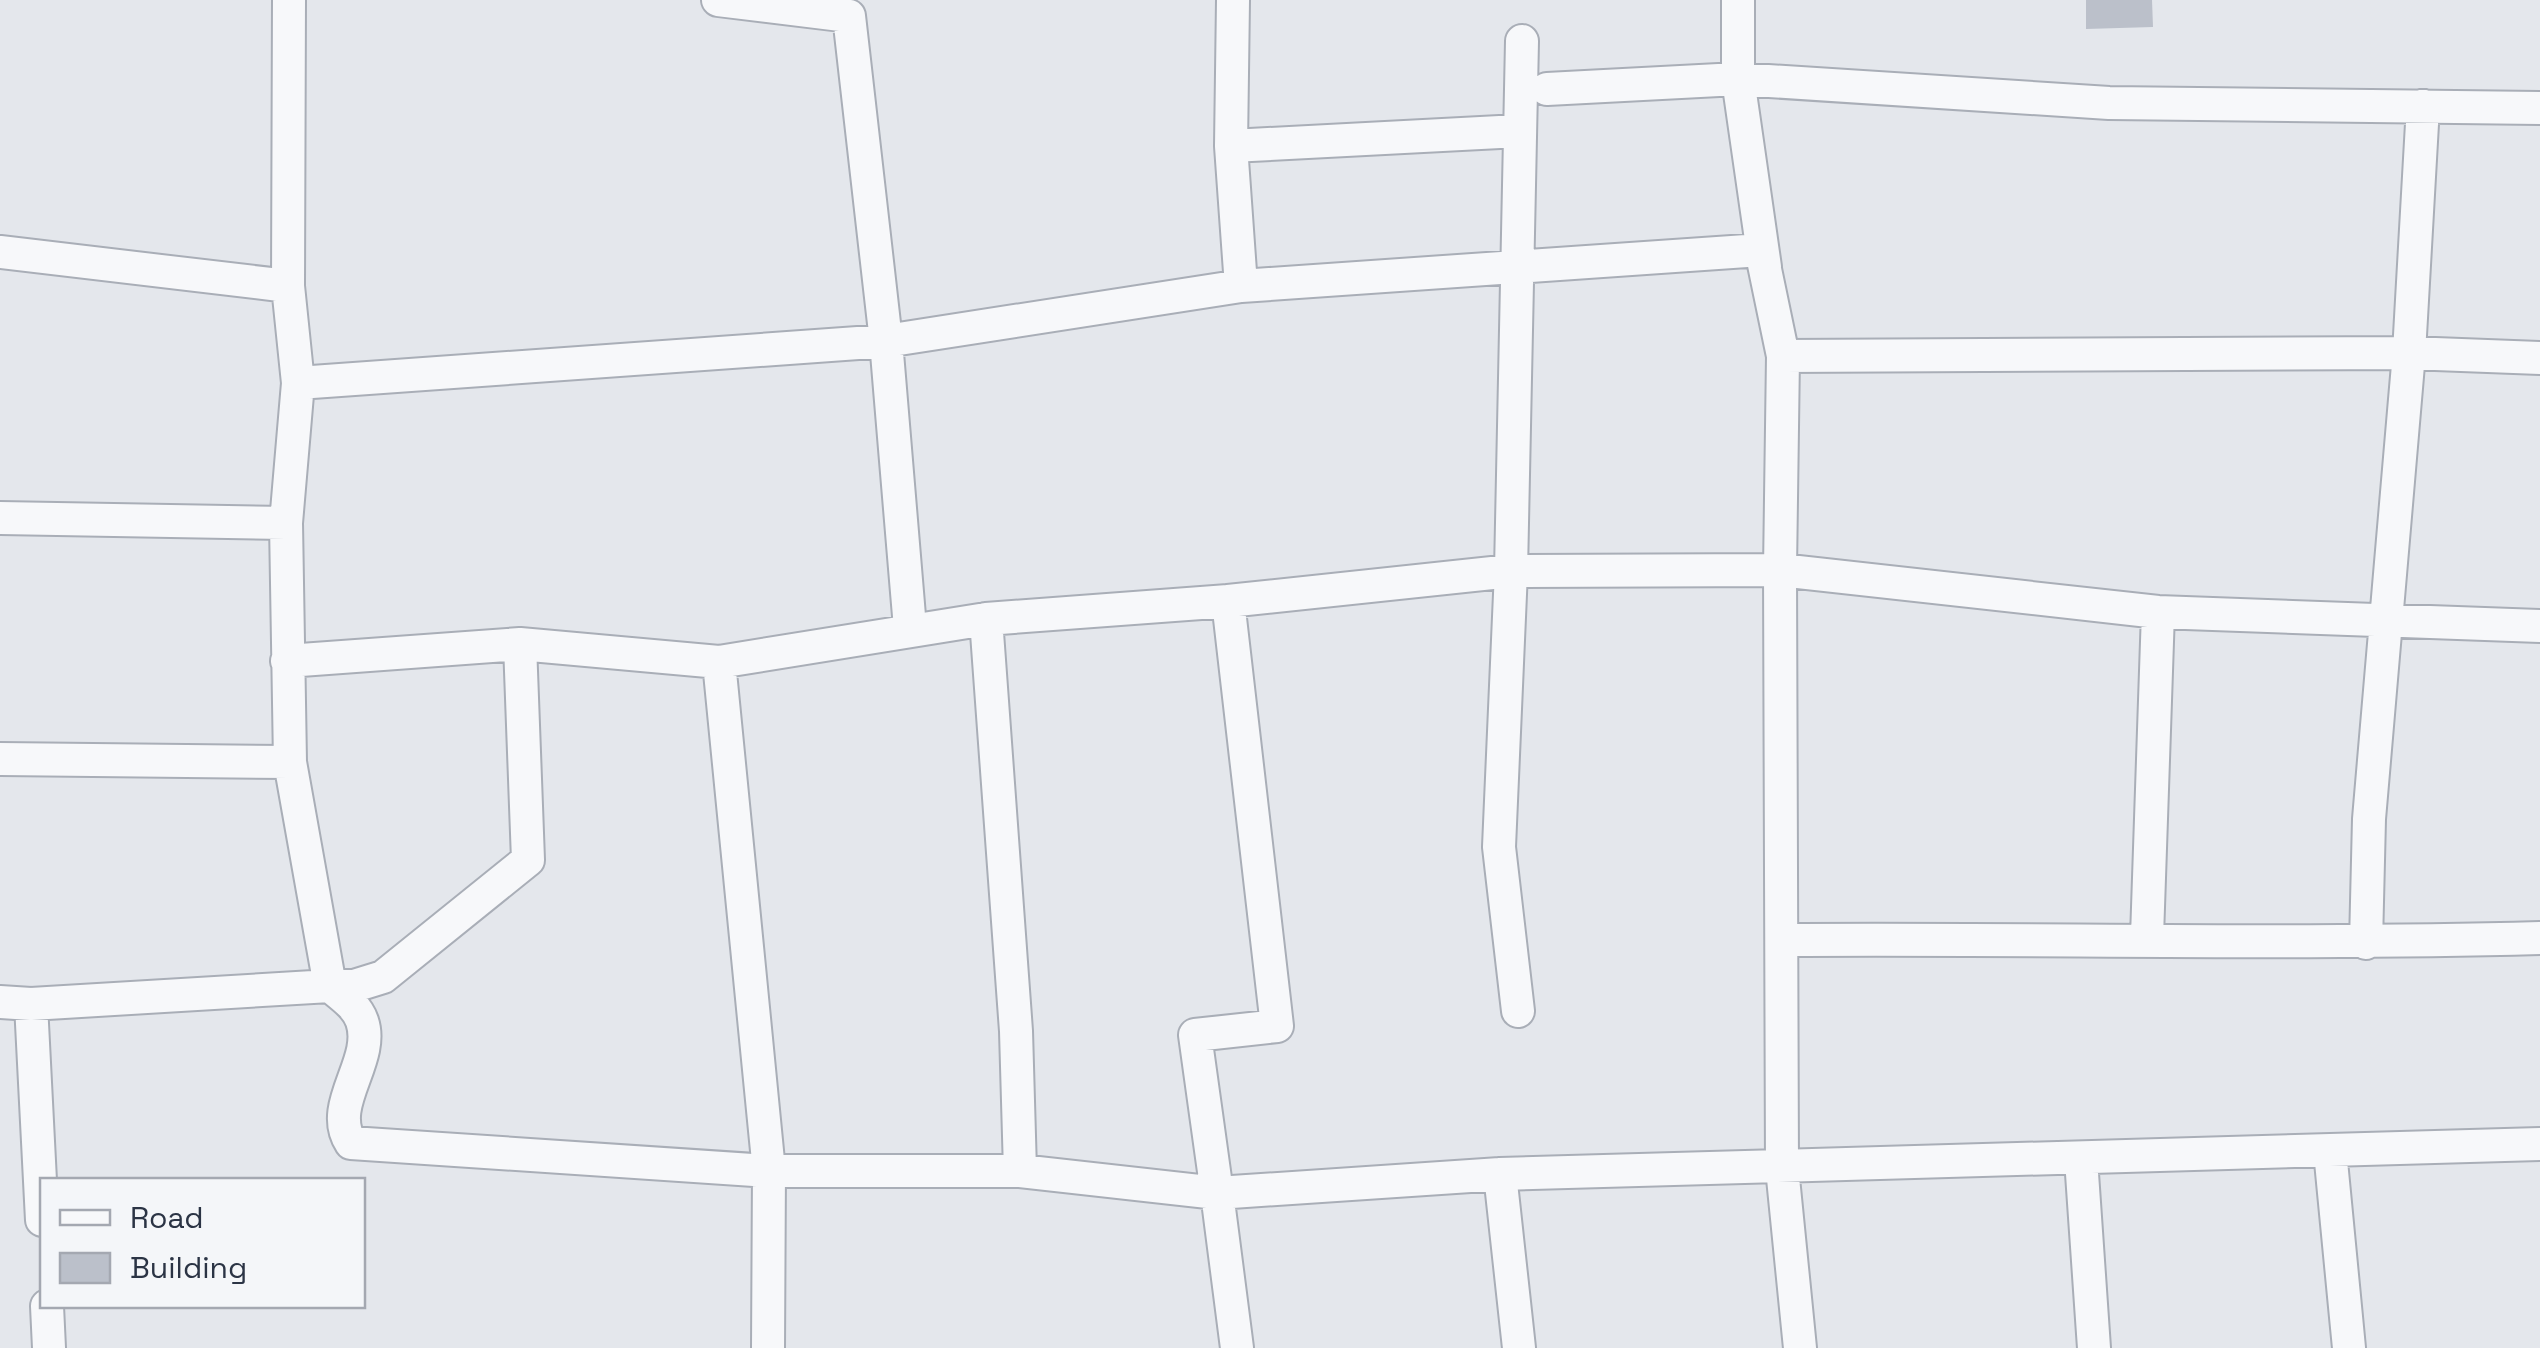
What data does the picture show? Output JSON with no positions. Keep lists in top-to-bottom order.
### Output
{
  "legend": ["Road", "Building"]
}
